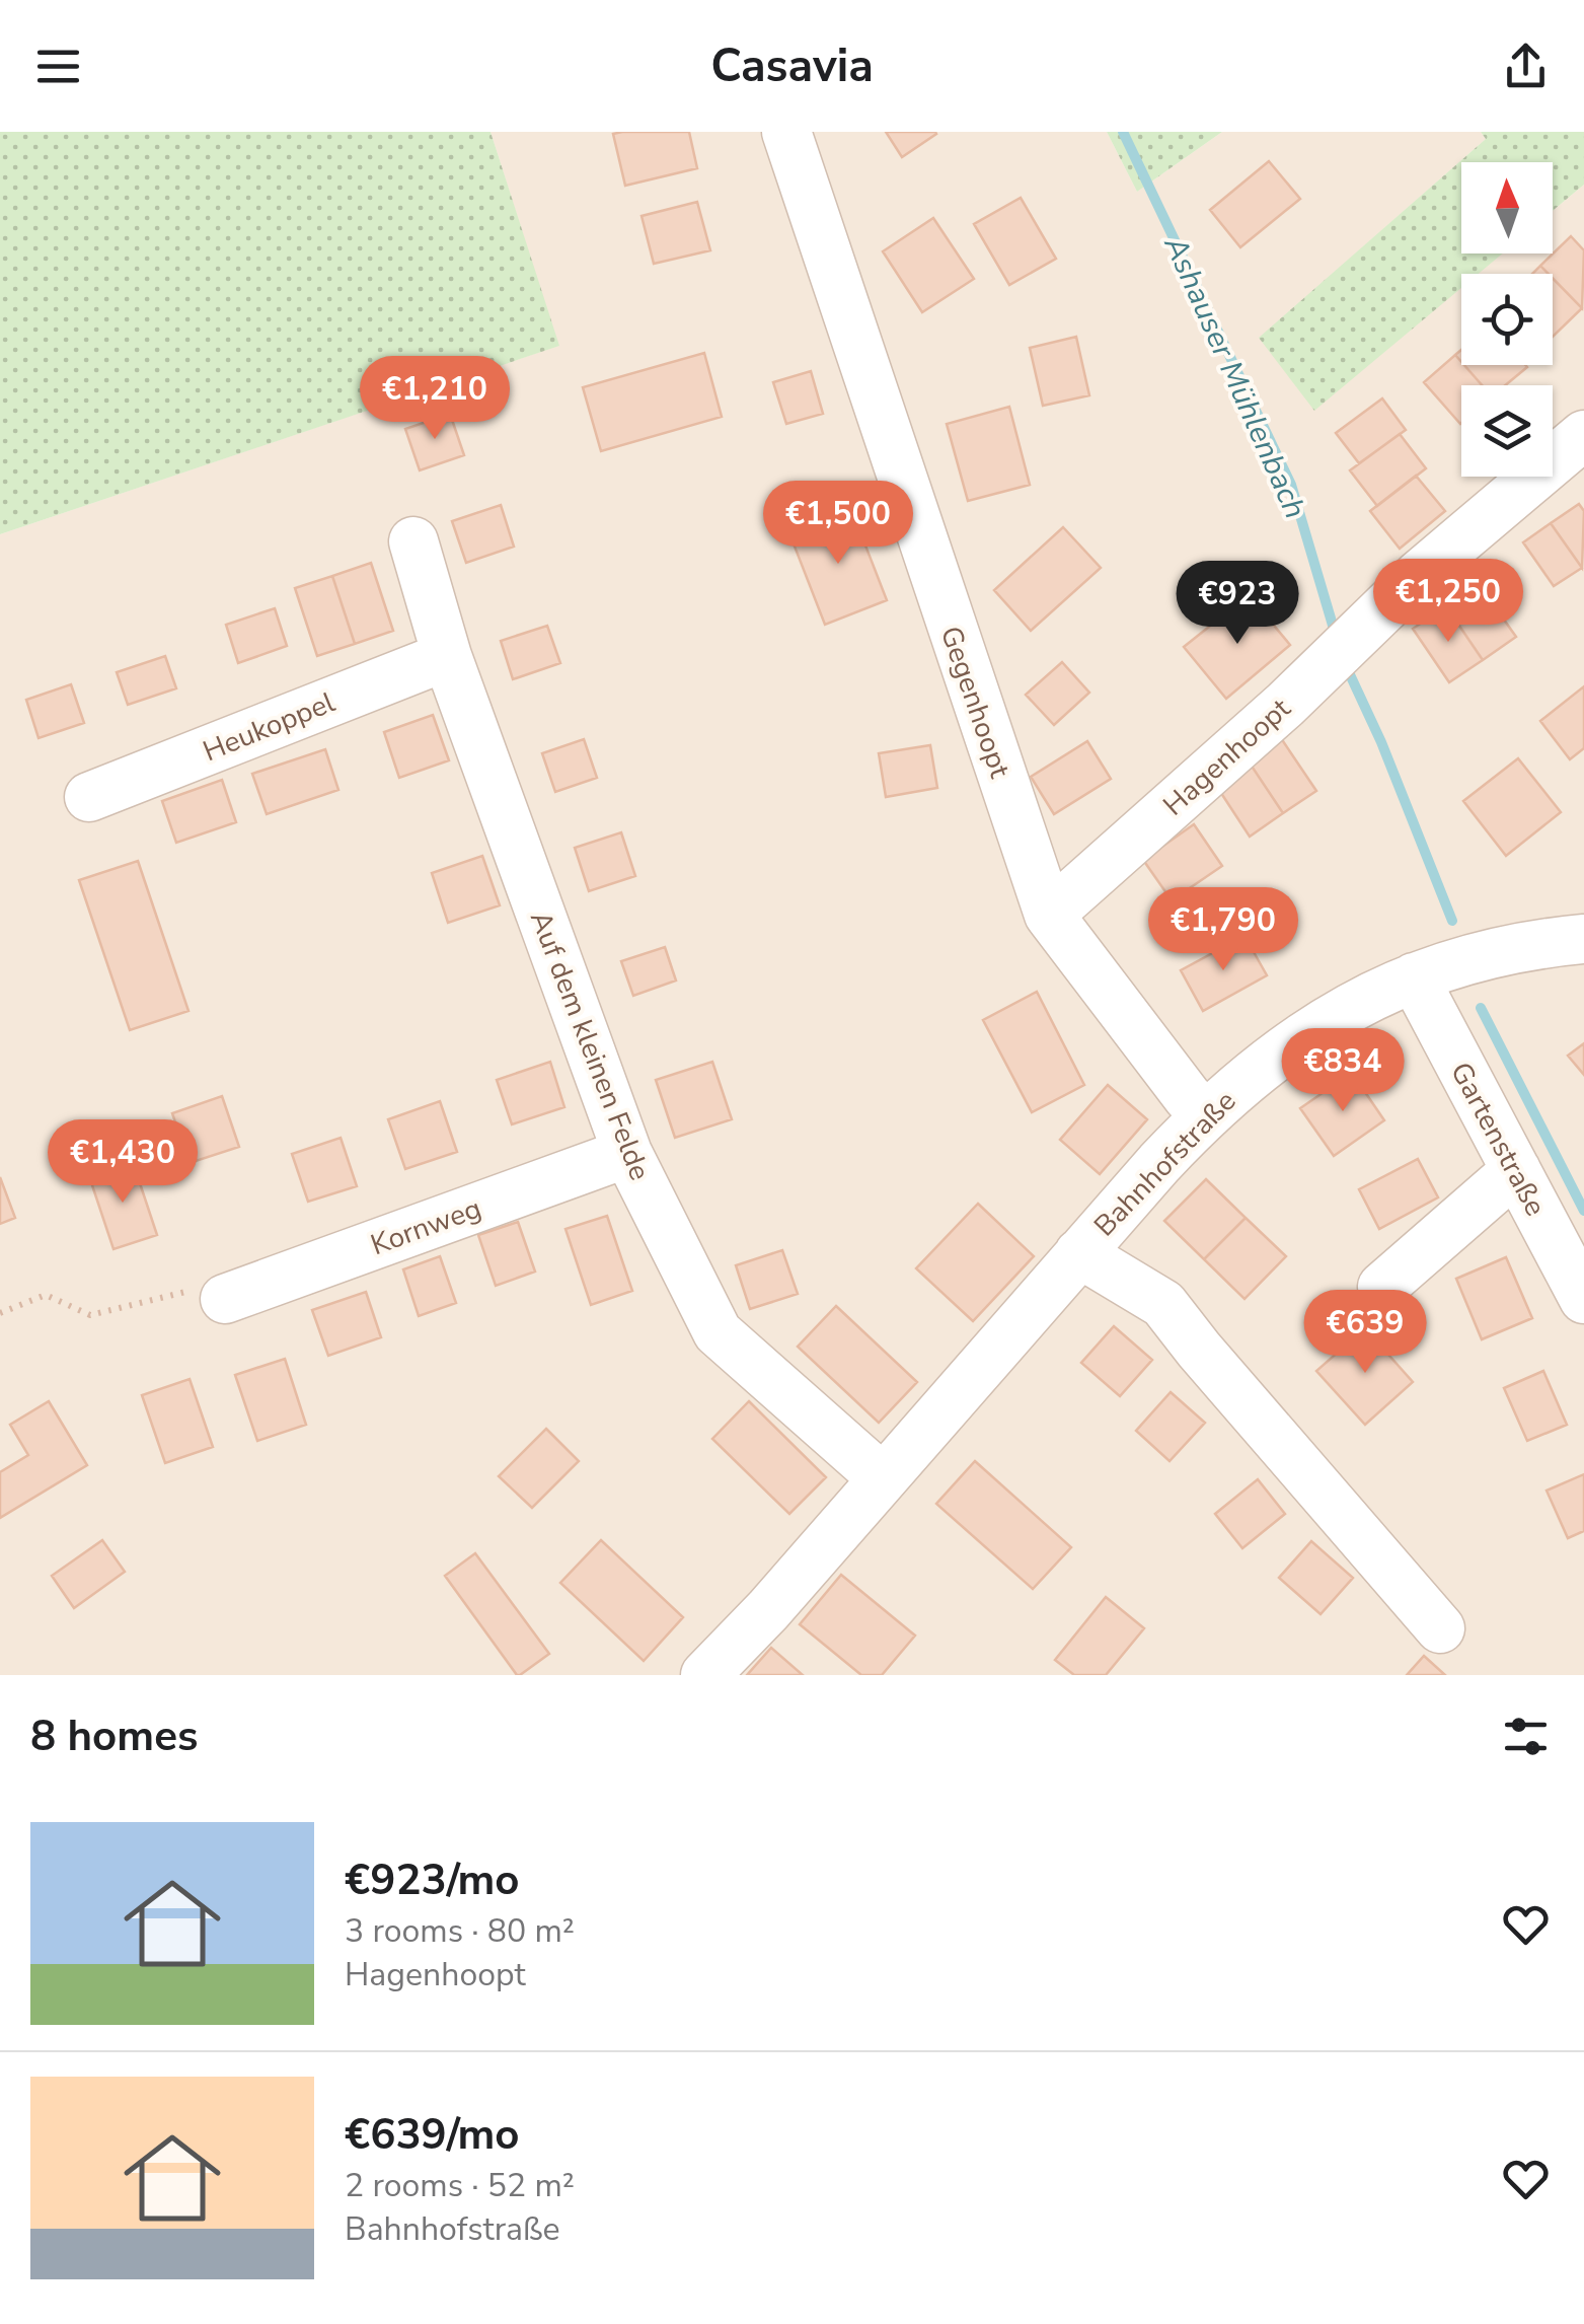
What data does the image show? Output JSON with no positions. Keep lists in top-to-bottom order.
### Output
{
  "streets": {
    "street": [
      "Gegenhoopt",
      "Heukoppel",
      "Hagenhoopt",
      "Auf dem kleinen Felde",
      "Gartenstraße",
      "Bahnhofstraße",
      "Kornweg"
    ]
  },
  "crossings": [
    ["Gegenhoopt", "Hagenhoopt"],
    ["Gegenhoopt", "Bahnhofstraße"],
    ["Heukoppel", "Auf dem kleinen Felde"],
    ["Auf dem kleinen Felde", "Bahnhofstraße"],
    ["Auf dem kleinen Felde", "Kornweg"],
    ["Gartenstraße", "Bahnhofstraße"]
  ],
  "water": ["Ashauser Mühlenbach"],
  "north": "top",
  "page": {
    "header": "Casavia",
    "price": [
      "€1,210",
      "€1,500",
      "€1,250",
      "€923",
      "€1,790",
      "€834",
      "€1,430",
      "€639"
    ],
    "heading": "8 homes",
    "list": [
      {
        "name": "€923/mo",
        "note": "3 rooms · 80 m² · Hagenhoopt"
      },
      {
        "name": "€639/mo",
        "note": "2 rooms · 52 m² · Bahnhofstraße"
      }
    ]
  }
}
